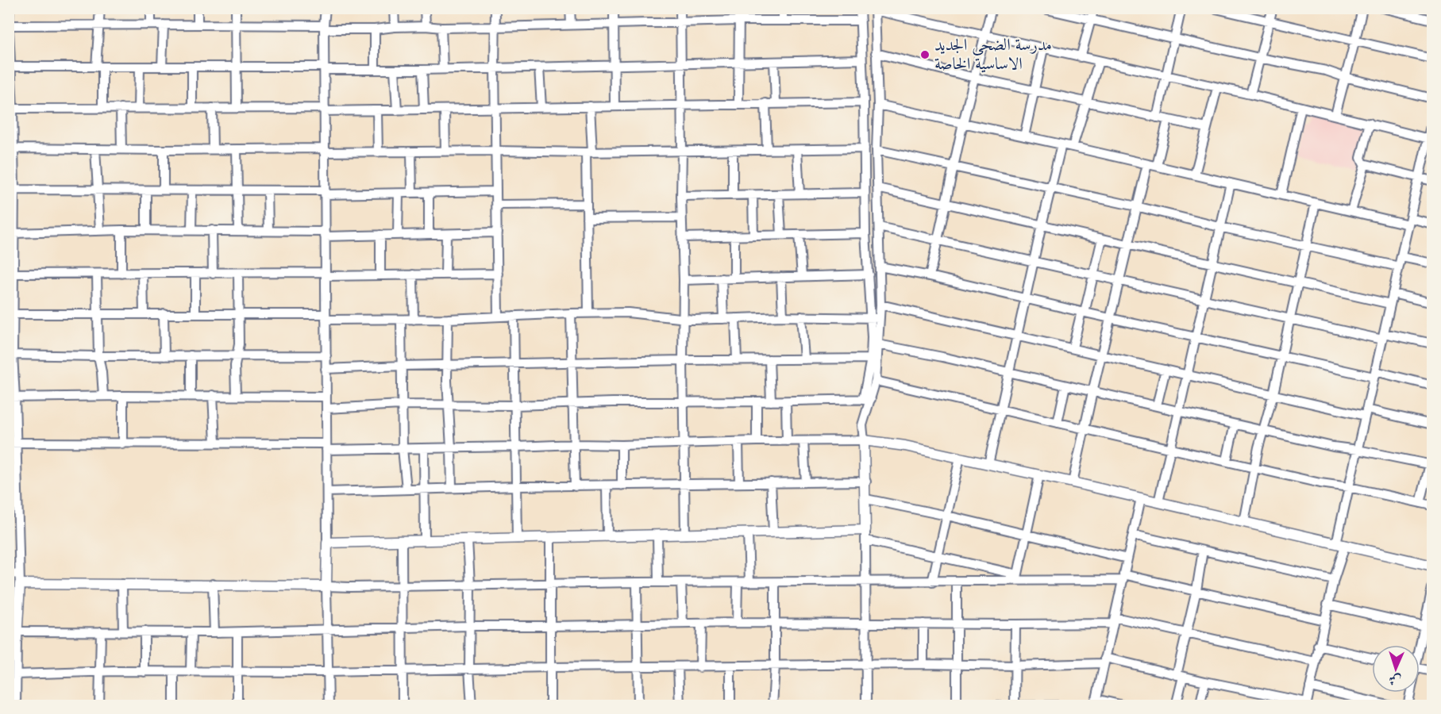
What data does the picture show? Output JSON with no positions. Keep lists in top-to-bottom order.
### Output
{
  "places": ["مدرسة الضحي الجديد الاساسية الخاصة"],
  "north": "bottom"
}
